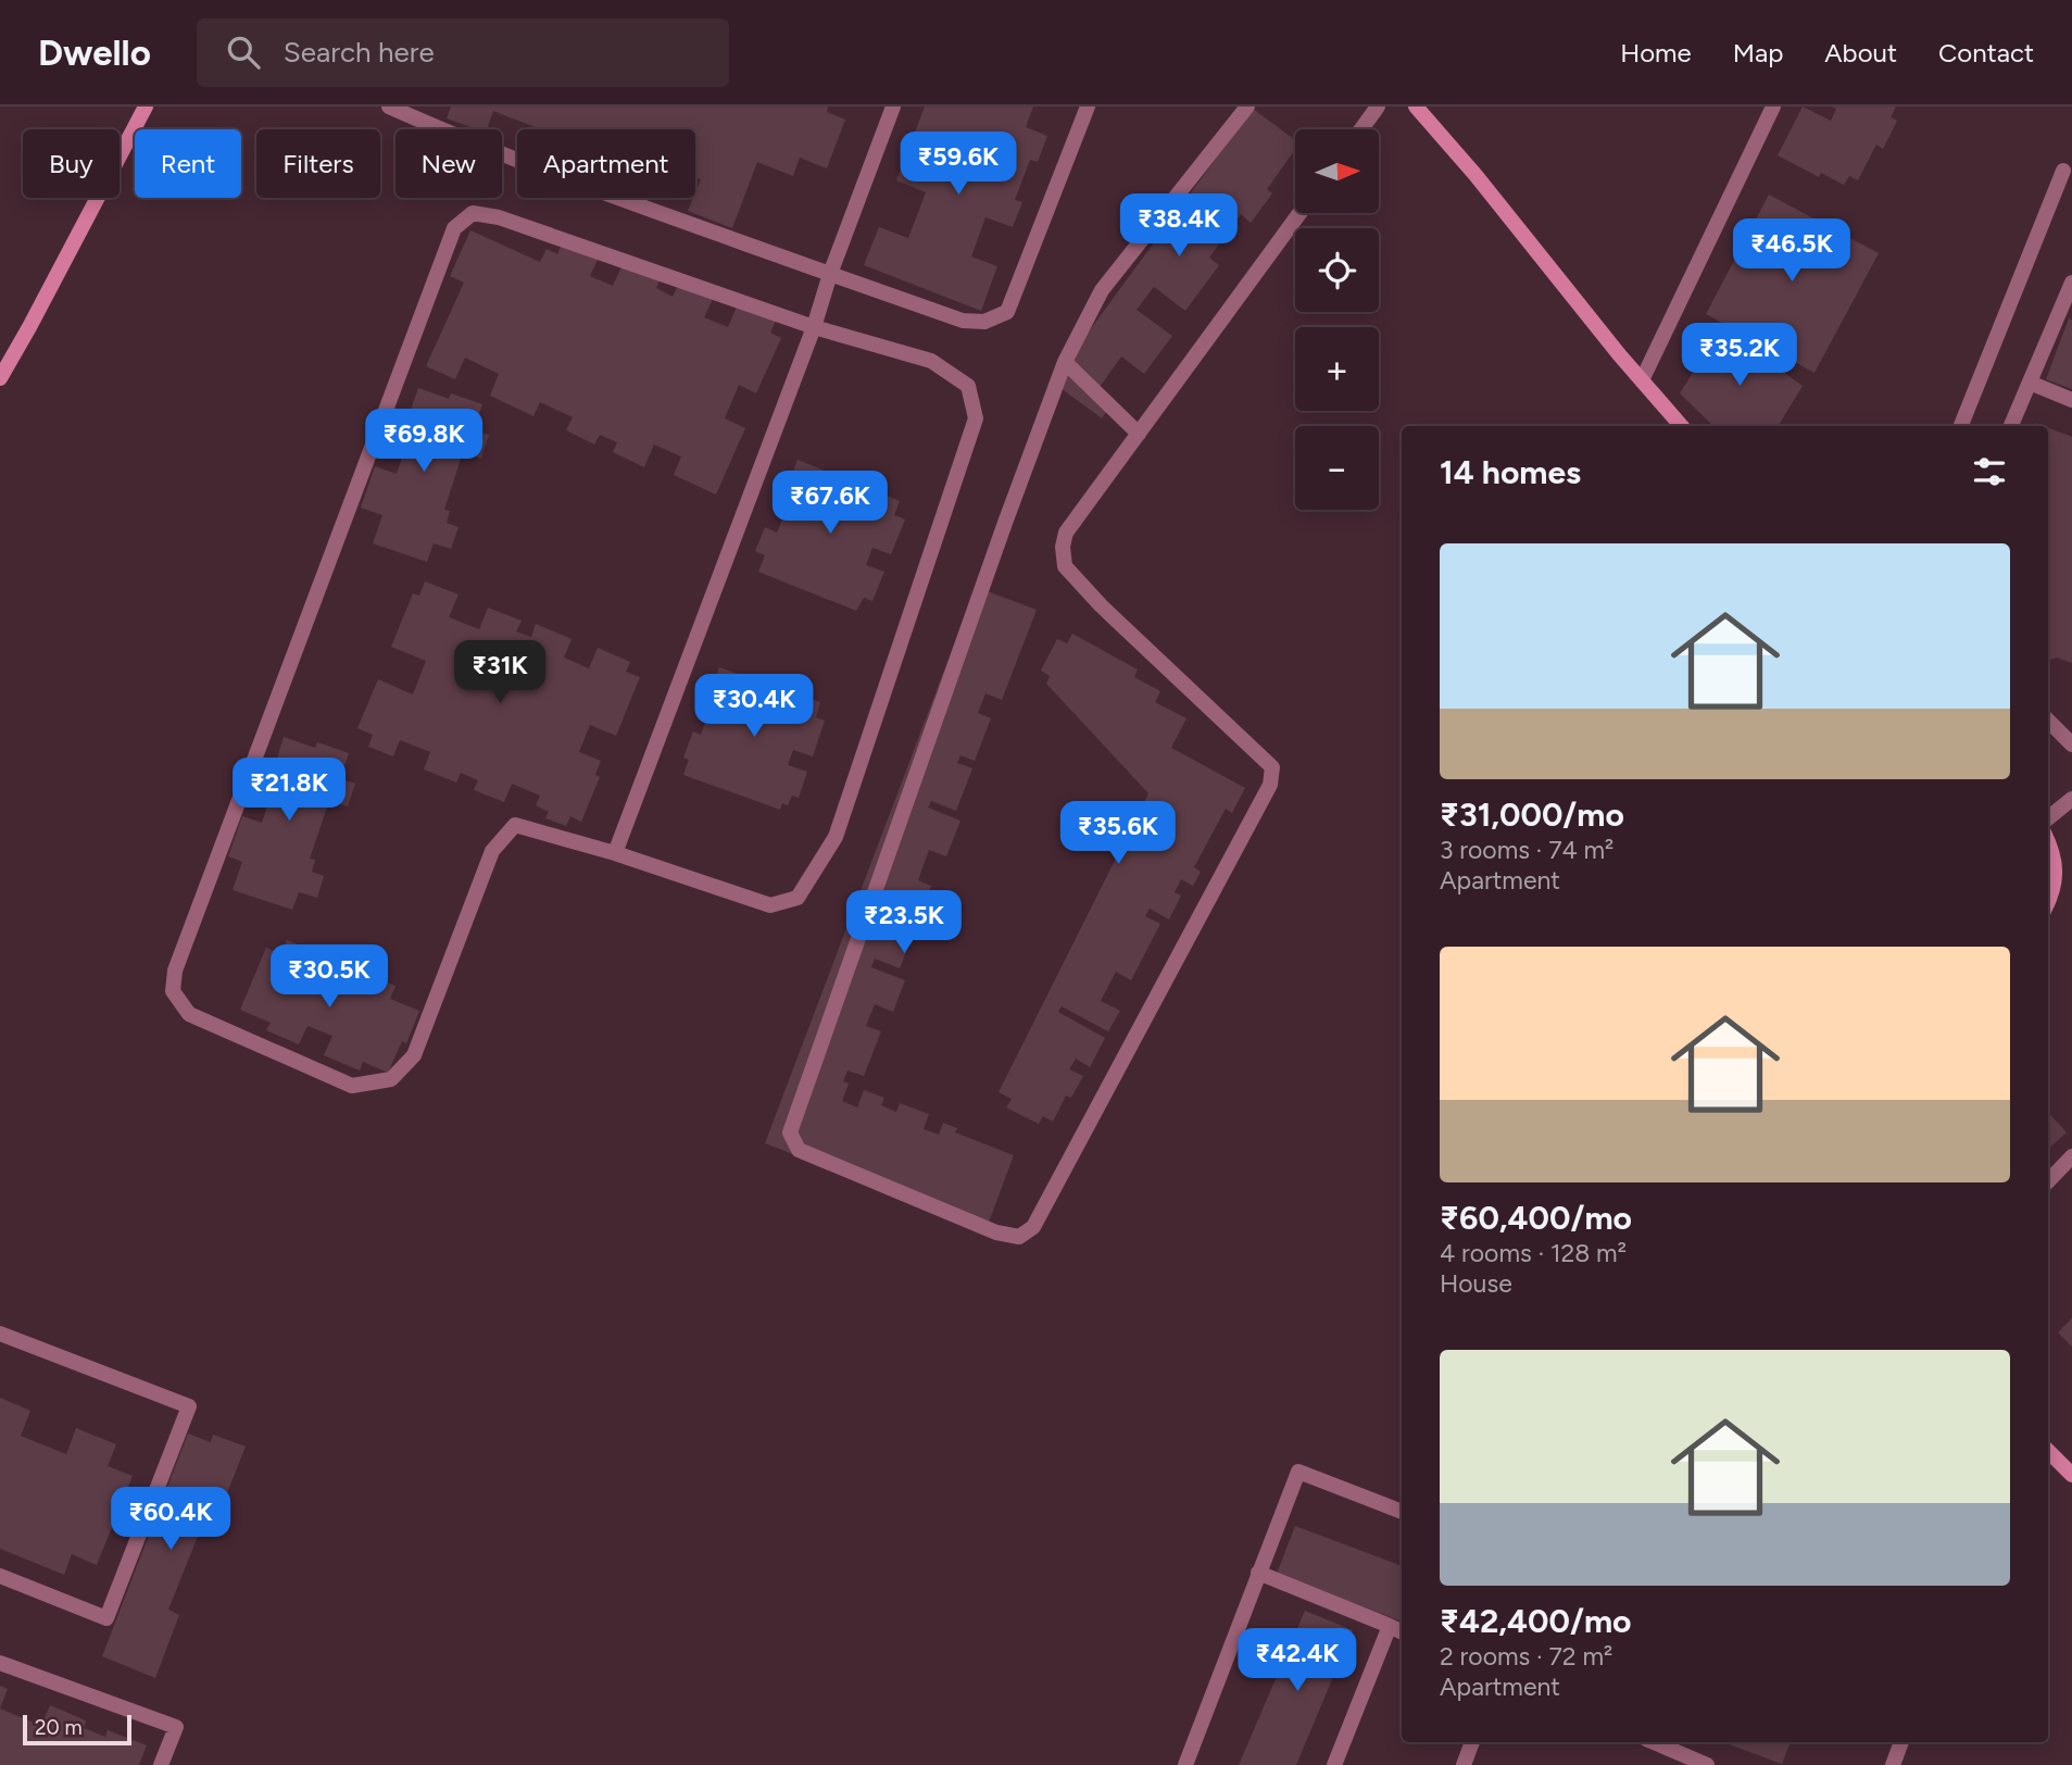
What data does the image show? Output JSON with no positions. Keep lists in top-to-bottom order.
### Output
{
  "scale_bar": "20 m",
  "north": "right",
  "page": {
    "header": "Dwello",
    "search": "Search here",
    "nav": [
      "Home",
      "Map",
      "About",
      "Contact"
    ],
    "map_buttons": ["+", "−"],
    "chip": [
      "Buy",
      "Rent",
      "Filters",
      "New",
      "Apartment"
    ],
    "price": [
      "₹59.6K",
      "₹38.4K",
      "₹46.5K",
      "₹35.2K",
      "₹69.8K",
      "₹67.6K",
      "₹31K",
      "₹30.4K",
      "₹21.8K",
      "₹35.6K",
      "₹23.5K",
      "₹30.5K",
      "₹60.4K",
      "₹42.4K"
    ],
    "heading": "14 homes",
    "list": [
      {
        "name": "₹31,000/mo",
        "note": "3 rooms · 74 m² · Apartment"
      },
      {
        "name": "₹60,400/mo",
        "note": "4 rooms · 128 m² · House"
      },
      {
        "name": "₹42,400/mo",
        "note": "2 rooms · 72 m² · Apartment"
      }
    ],
    "scale": "20 m"
  }
}
